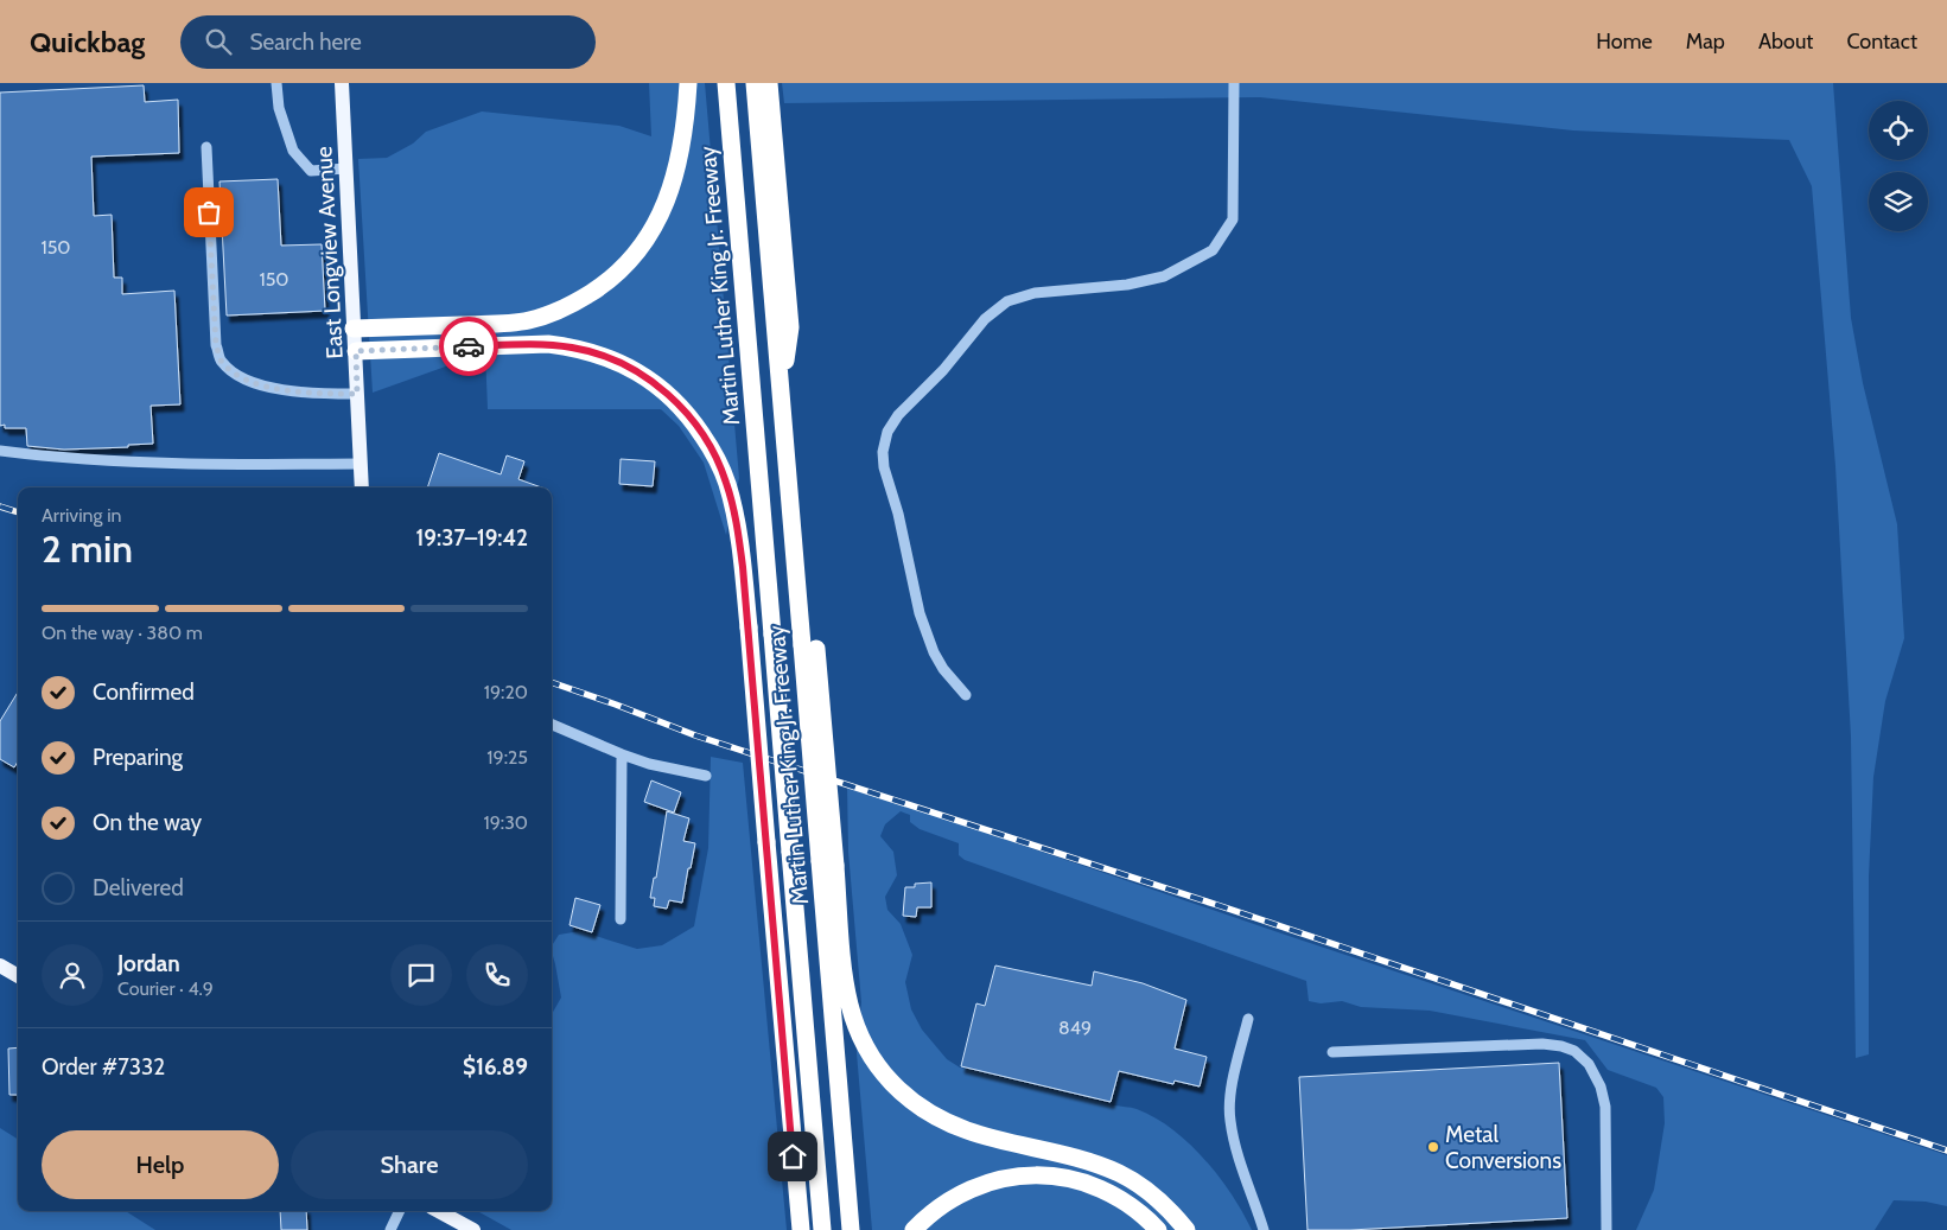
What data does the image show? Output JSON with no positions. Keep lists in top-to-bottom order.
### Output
{
  "streets": {
    "highway": ["Martin Luther King Jr. Freeway"],
    "main road": ["East Longview Avenue"]
  },
  "places": ["Metal Conversions"],
  "house_numbers": ["150", "150", "849"],
  "page": {
    "header": "Quickbag",
    "search": "Search here",
    "nav": [
      "Home",
      "Map",
      "About",
      "Contact"
    ],
    "heading": ["2 min", "Arriving in", "19:37–19:42"],
    "panel": [
      "Jordan",
      "Courier · 4.9",
      "Order #7332",
      "$16.89"
    ],
    "bar": "On the way · 380 m",
    "list": [
      ["Confirmed", "19:20"],
      ["Preparing", "19:25"],
      ["On the way", "19:30"],
      "Delivered"
    ],
    "buttons": ["Help", "Share"]
  }
}
